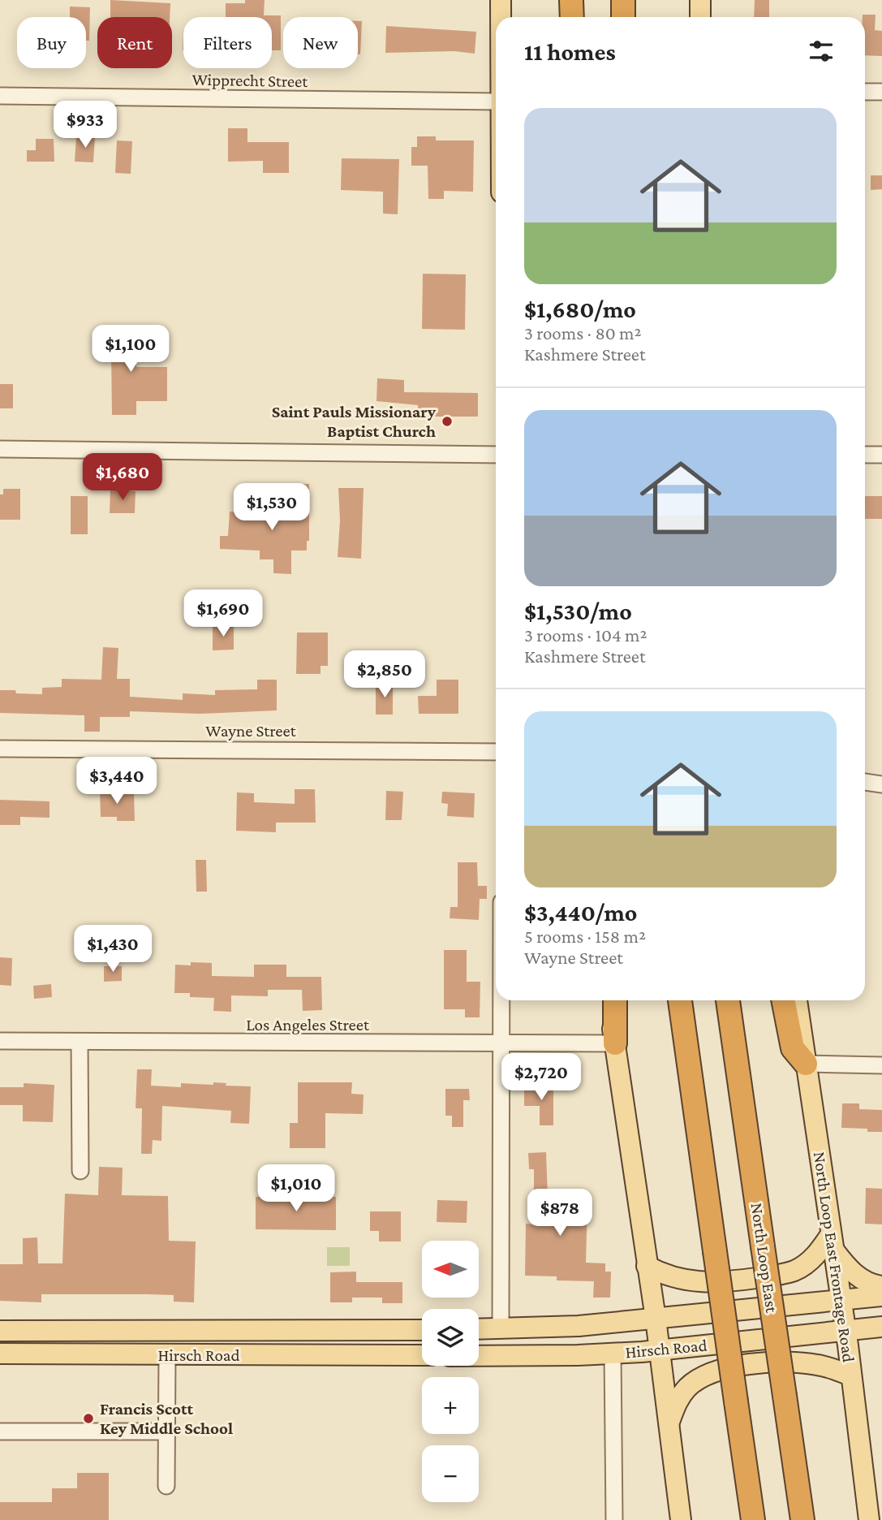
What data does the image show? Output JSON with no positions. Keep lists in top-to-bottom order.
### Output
{
  "streets": {
    "highway": ["North Loop East"],
    "main road": ["North Loop East Frontage Road", "Hirsch Road"],
    "street": ["Wipprecht Street", "Wayne Street", "Los Angeles Street"]
  },
  "crossings": [
    ["North Loop East Frontage Road", "Hirsch Road"]
  ],
  "places": ["Saint Pauls Missionary Baptist Church", "Francis Scott Key Middle School"],
  "north": "left",
  "page": {
    "chip": [
      "Buy",
      "Rent",
      "Filters",
      "New"
    ],
    "heading": "11 homes",
    "list": [
      {
        "name": "$1,680/mo",
        "note": "3 rooms · 80 m² · Kashmere Street"
      },
      {
        "name": "$1,530/mo",
        "note": "3 rooms · 104 m² · Kashmere Street"
      },
      {
        "name": "$3,440/mo",
        "note": "5 rooms · 158 m² · Wayne Street"
      }
    ],
    "price": [
      "$933",
      "$1,100",
      "$1,680",
      "$1,530",
      "$1,690",
      "$2,850",
      "$3,440",
      "$1,430",
      "$2,720",
      "$1,010",
      "$878"
    ],
    "map_buttons": ["+", "−"]
  }
}
